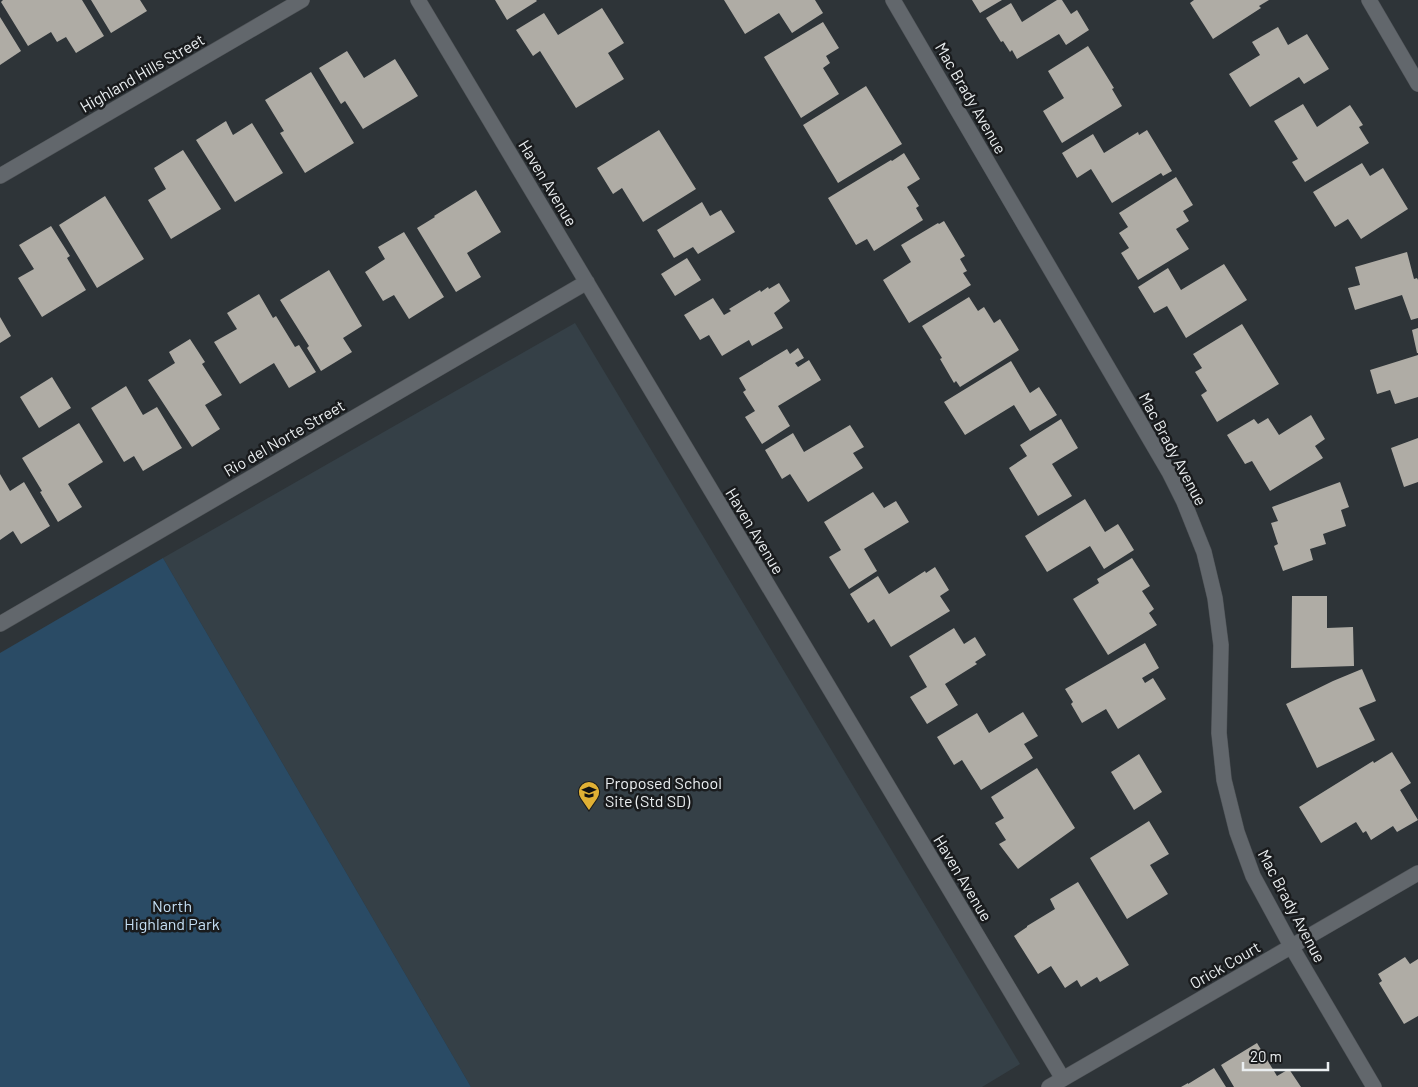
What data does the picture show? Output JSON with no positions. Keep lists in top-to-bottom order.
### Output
{
  "streets": {
    "street": [
      "Highland Hills Street",
      "Mac Brady Avenue",
      "Haven Avenue",
      "Rio del Norte Street",
      "Orick Court"
    ]
  },
  "crossings": [
    ["Mac Brady Avenue", "Orick Court"],
    ["Haven Avenue", "Rio del Norte Street"],
    ["Haven Avenue", "Orick Court"]
  ],
  "parks": ["North Highland Park"],
  "places": {
    "school or university": ["Proposed School Site (Std SD)"]
  },
  "scale_bar": "20 m"
}
